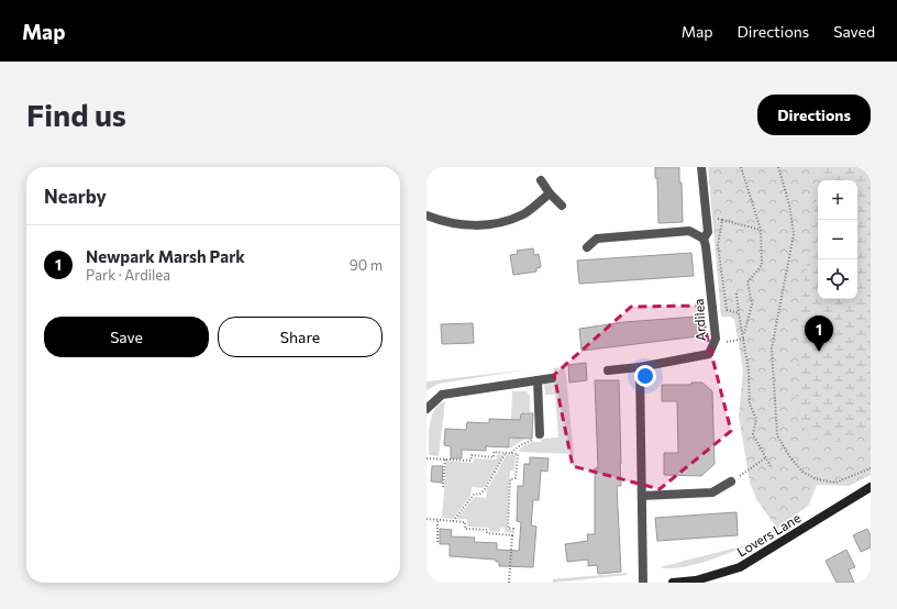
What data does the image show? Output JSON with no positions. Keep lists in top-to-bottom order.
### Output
{
  "streets": {
    "street": ["Ardilea", "Lovers Lane"]
  },
  "page": {
    "header": "Map",
    "nav": ["Map", "Directions", "Saved"],
    "buttons": [
      "Directions",
      ["Save", "Share"]
    ],
    "title": "Find us",
    "heading": "Nearby",
    "map_buttons": ["+", "−"],
    "list": [
      {
        "mark": "1",
        "name": "Newpark Marsh Park",
        "note": "Park · Ardilea",
        "value": "90 m"
      }
    ],
    "pins": "1"
  }
}
